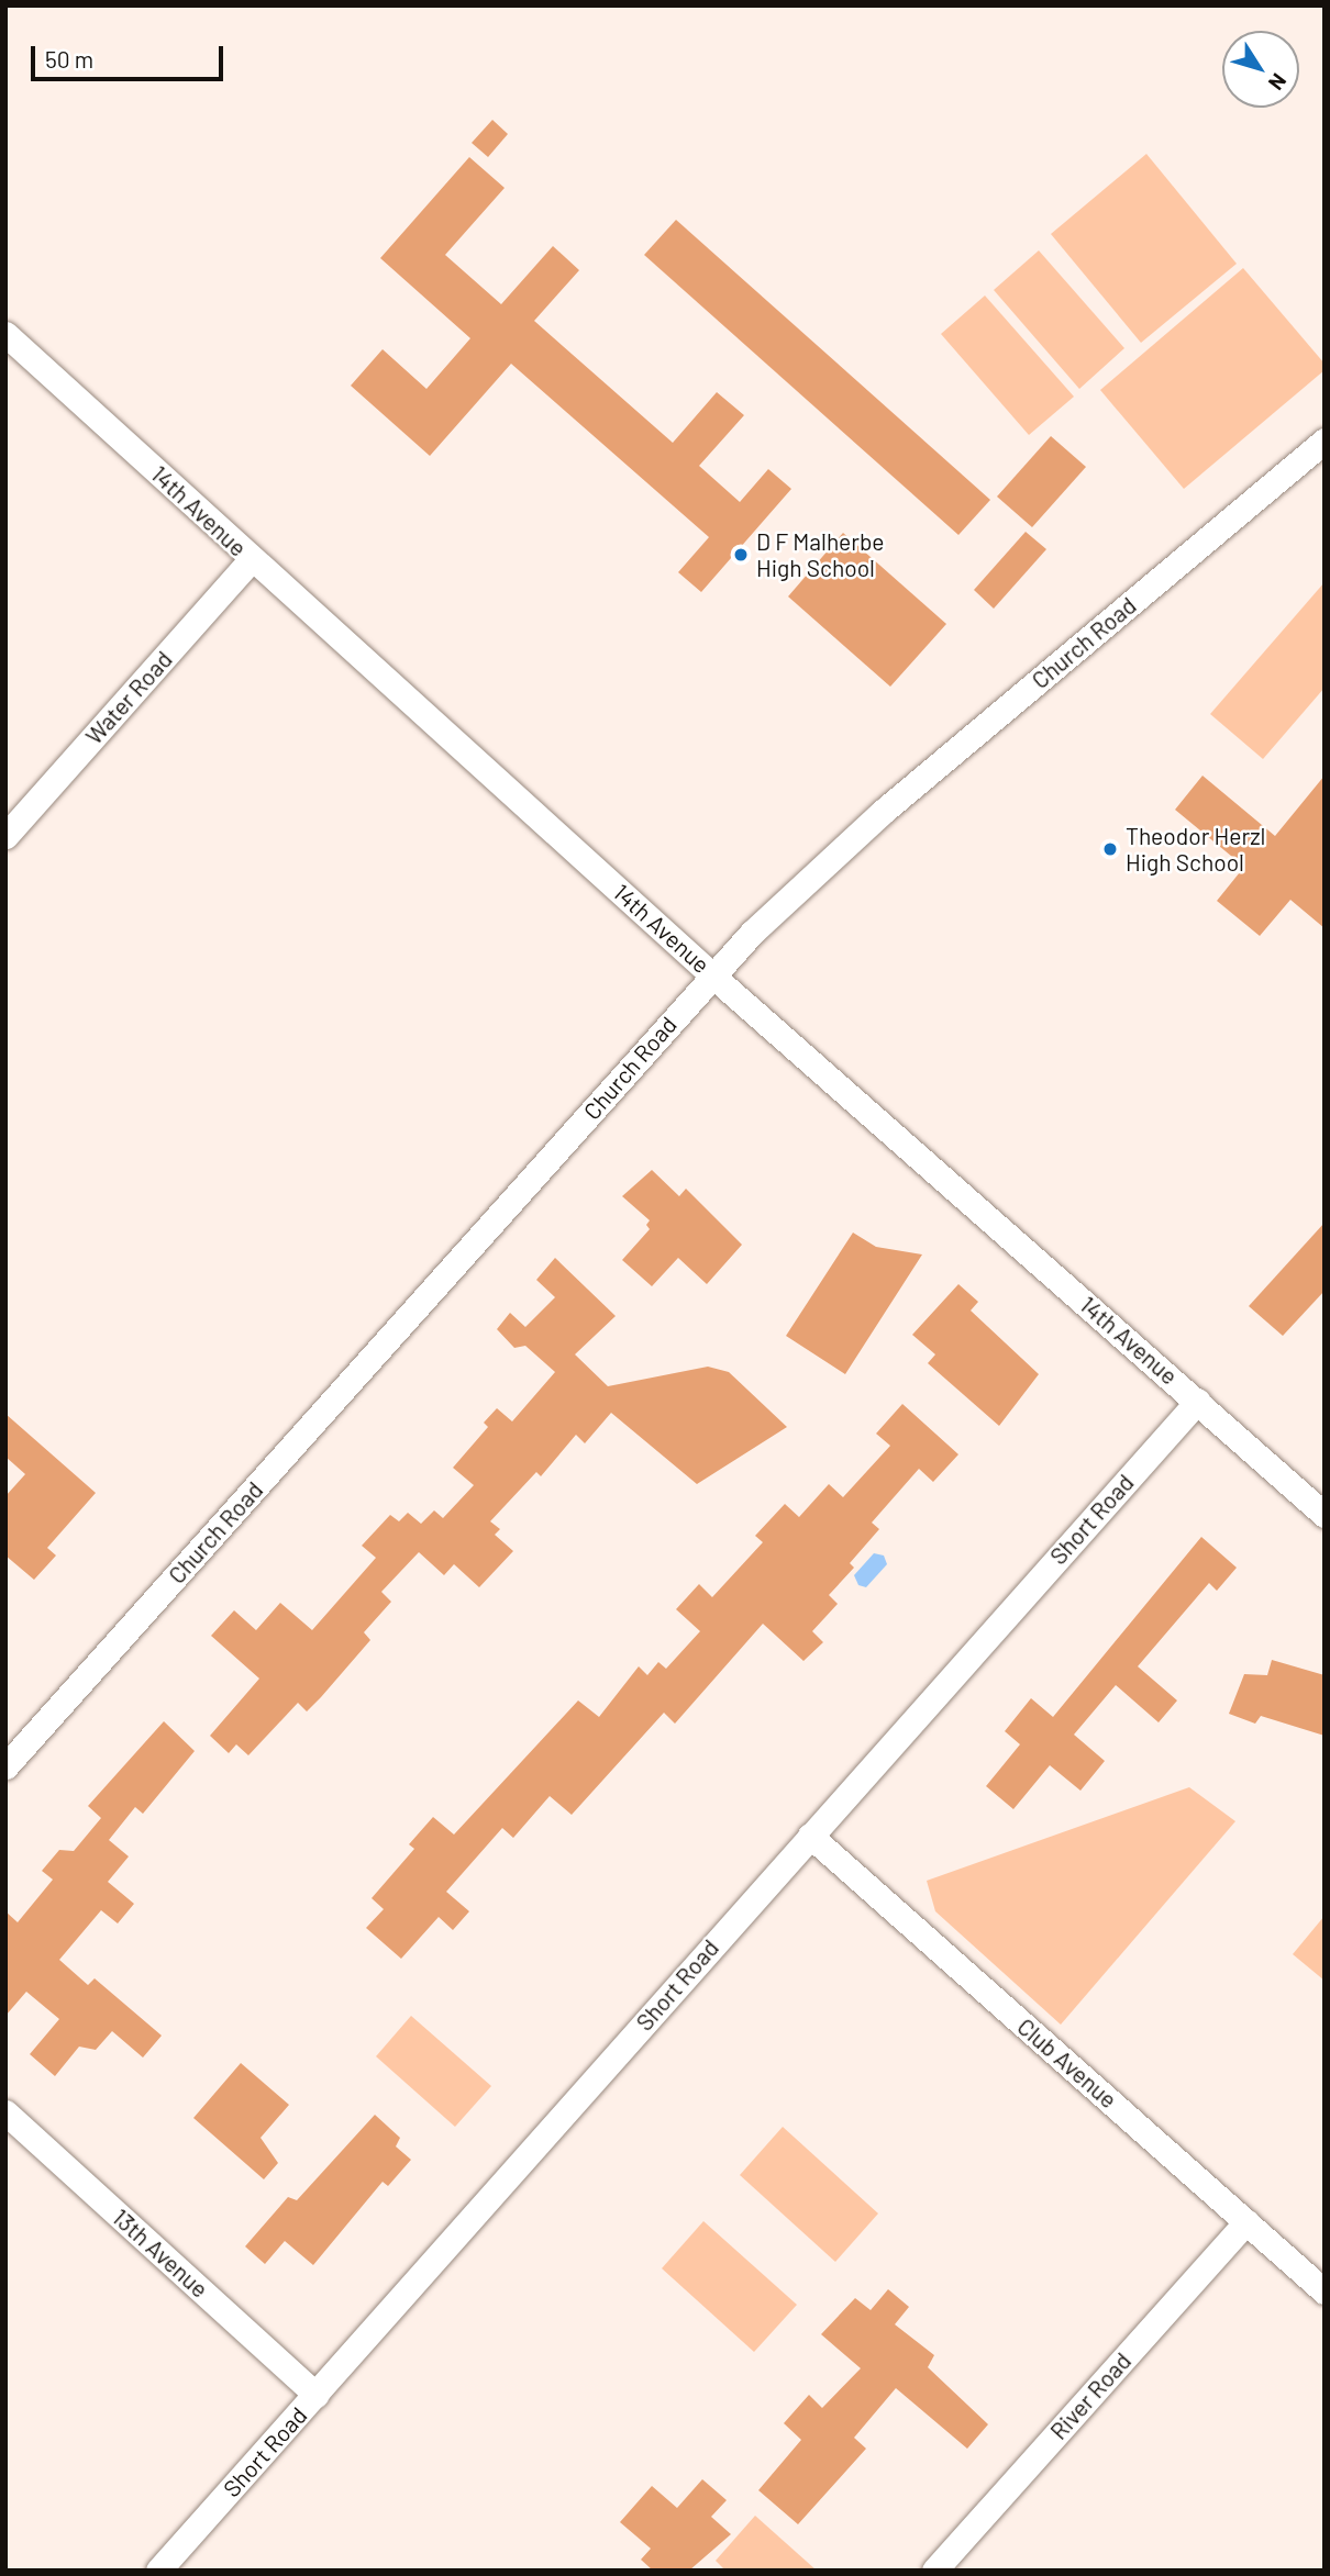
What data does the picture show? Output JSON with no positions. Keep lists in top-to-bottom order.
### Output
{
  "streets": {
    "street": [
      "14th Avenue",
      "Church Road",
      "Water Road",
      "Short Road",
      "Club Avenue",
      "13th Avenue",
      "River Road"
    ]
  },
  "crossings": [
    ["14th Avenue", "Church Road"],
    ["14th Avenue", "Water Road"],
    ["14th Avenue", "Short Road"],
    ["Short Road", "Club Avenue"],
    ["Short Road", "13th Avenue"],
    ["Club Avenue", "River Road"]
  ],
  "places": ["D F Malherbe High School", "Theodor Herzl High School"],
  "scale_bar": "50 m",
  "north": "bottom right"
}
